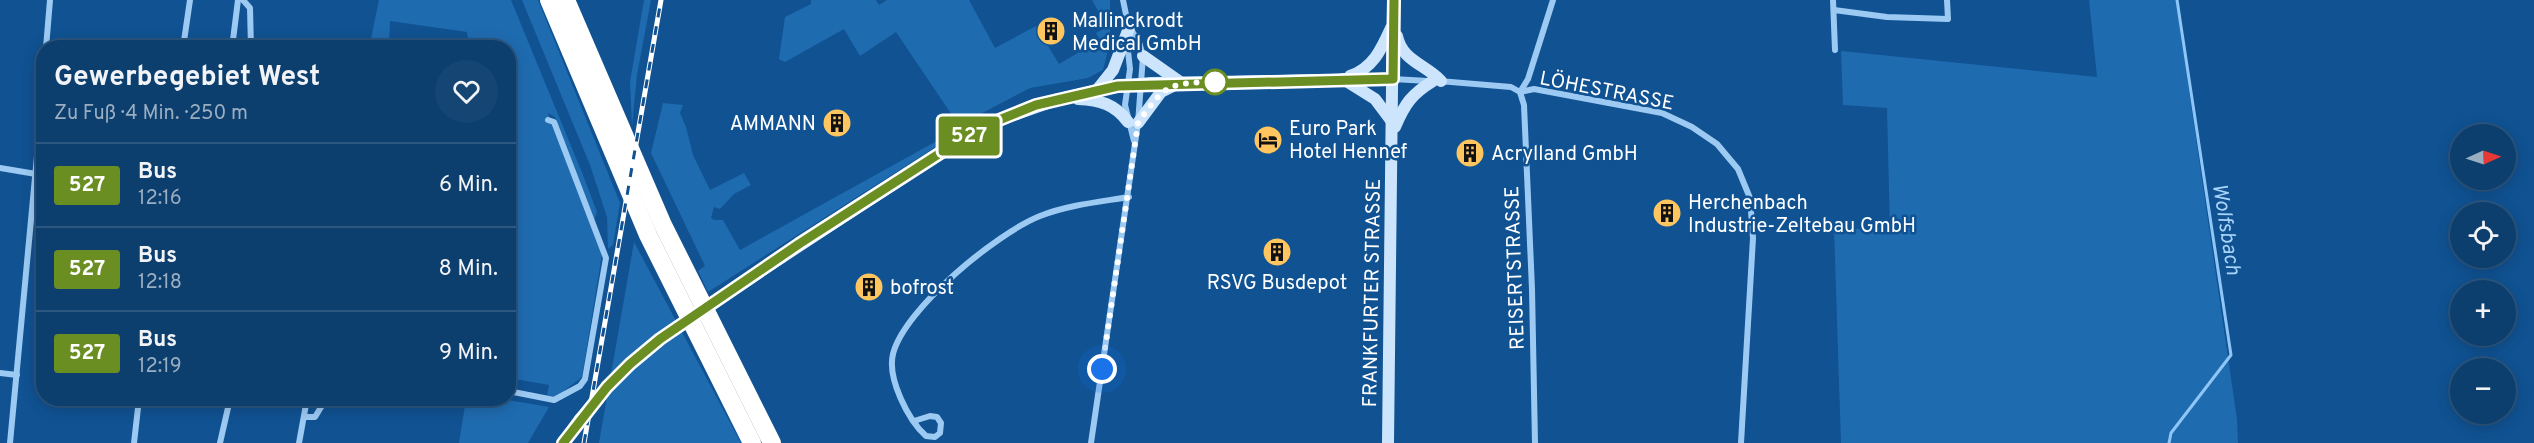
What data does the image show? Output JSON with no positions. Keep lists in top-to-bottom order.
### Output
{
  "streets": {
    "main road": ["FRANKFURTER STRASSE"],
    "street": ["LÖHESTRASSE", "REISERTSTRASSE"]
  },
  "crossings": [
    ["LÖHESTRASSE", "REISERTSTRASSE"],
    ["LÖHESTRASSE", "FRANKFURTER STRASSE"]
  ],
  "water": ["Wolfsbach"],
  "places": {
    "building": [
      "Mallinckrodt Medical GmbH",
      "AMMANN",
      "Acrylland GmbH",
      "Herchenbach Industrie-Zeltebau GmbH",
      "RSVG Busdepot",
      "bofrost"
    ],
    "hotel": ["Euro Park Hotel Hennef"]
  },
  "lines": ["bus line 527"],
  "north": "right",
  "page": {
    "on_map": "527",
    "heading": ["Gewerbegebiet West", "Zu Fuß · 4 Min. · 250 m"],
    "map_buttons": ["+", "−"],
    "list": [
      {
        "mark": "527",
        "name": "Bus",
        "note": "12:16",
        "value": "6 Min."
      },
      {
        "mark": "527",
        "name": "Bus",
        "note": "12:18",
        "value": "8 Min."
      },
      {
        "mark": "527",
        "name": "Bus",
        "note": "12:19",
        "value": "9 Min."
      }
    ]
  }
}
